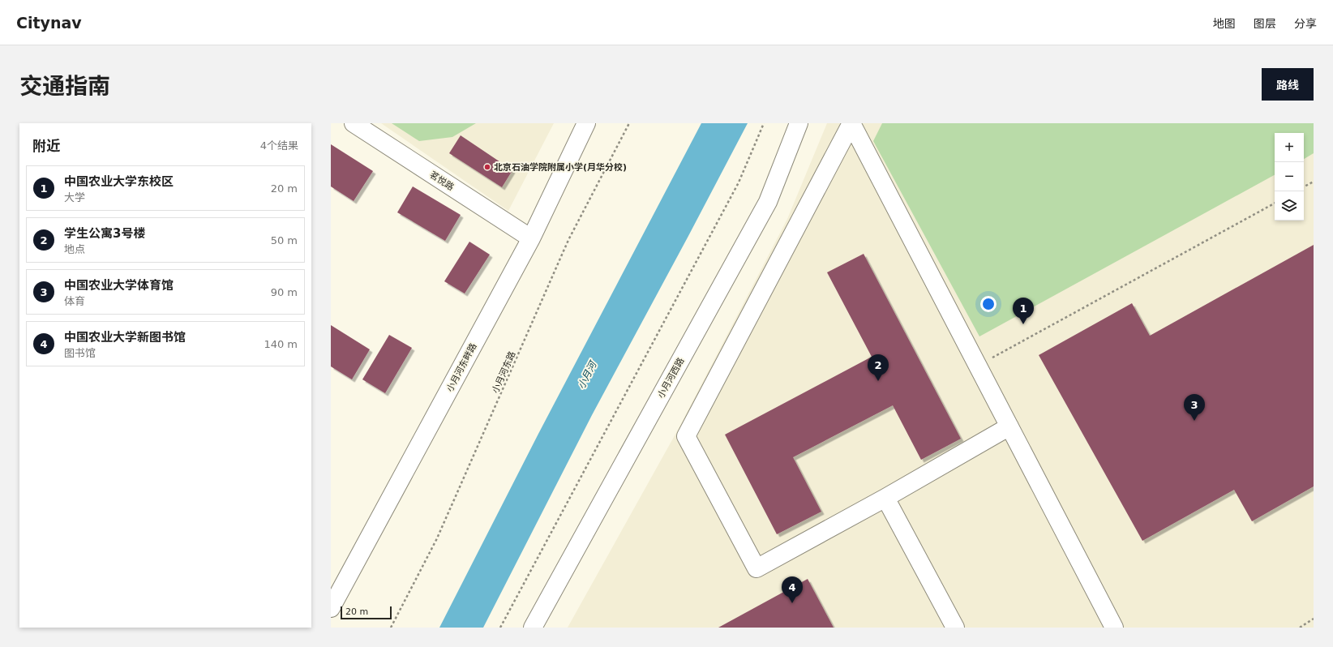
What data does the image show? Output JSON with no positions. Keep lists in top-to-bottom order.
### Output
{
  "streets": {
    "street": ["茗悦路", "小月河东畔路", "小月河西路"],
    "path": ["小月河东路"]
  },
  "crossings": [
    ["茗悦路", "小月河东畔路"]
  ],
  "water": ["小月河"],
  "places": ["北京石油学院附属小学(月华分校)"],
  "scale_bar": "20 m",
  "page": {
    "header": "Citynav",
    "nav": ["地图", "图层", "分享"],
    "title": "交通指南",
    "buttons": "路线",
    "heading": ["附近", "4个结果"],
    "map_buttons": ["+", "−"],
    "list": [
      {
        "mark": "1",
        "name": "中国农业大学东校区",
        "note": "大学",
        "value": "20 m"
      },
      {
        "mark": "2",
        "name": "学生公寓3号楼",
        "note": "地点",
        "value": "50 m"
      },
      {
        "mark": "3",
        "name": "中国农业大学体育馆",
        "note": "体育",
        "value": "90 m"
      },
      {
        "mark": "4",
        "name": "中国农业大学新图书馆",
        "note": "图书馆",
        "value": "140 m"
      }
    ],
    "pins": [
      "1",
      "2",
      "3",
      "4"
    ],
    "scale": "20 m"
  }
}
